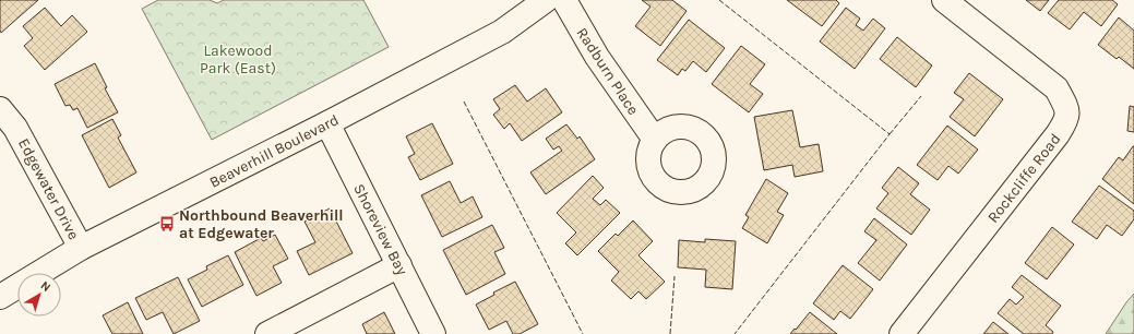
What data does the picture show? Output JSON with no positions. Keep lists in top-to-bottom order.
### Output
{
  "streets": {
    "street": [
      "Radburn Place",
      "Beaverhill Boulevard",
      "Rockcliffe Road",
      "Edgewater Drive",
      "Shoreview Bay"
    ]
  },
  "crossings": [
    ["Beaverhill Boulevard", "Edgewater Drive"],
    ["Beaverhill Boulevard", "Shoreview Bay"]
  ],
  "parks": ["Lakewood Park (East)"],
  "places": {
    "bus stop": ["Northbound Beaverhill at Edgewater"]
  },
  "north": "top right"
}
